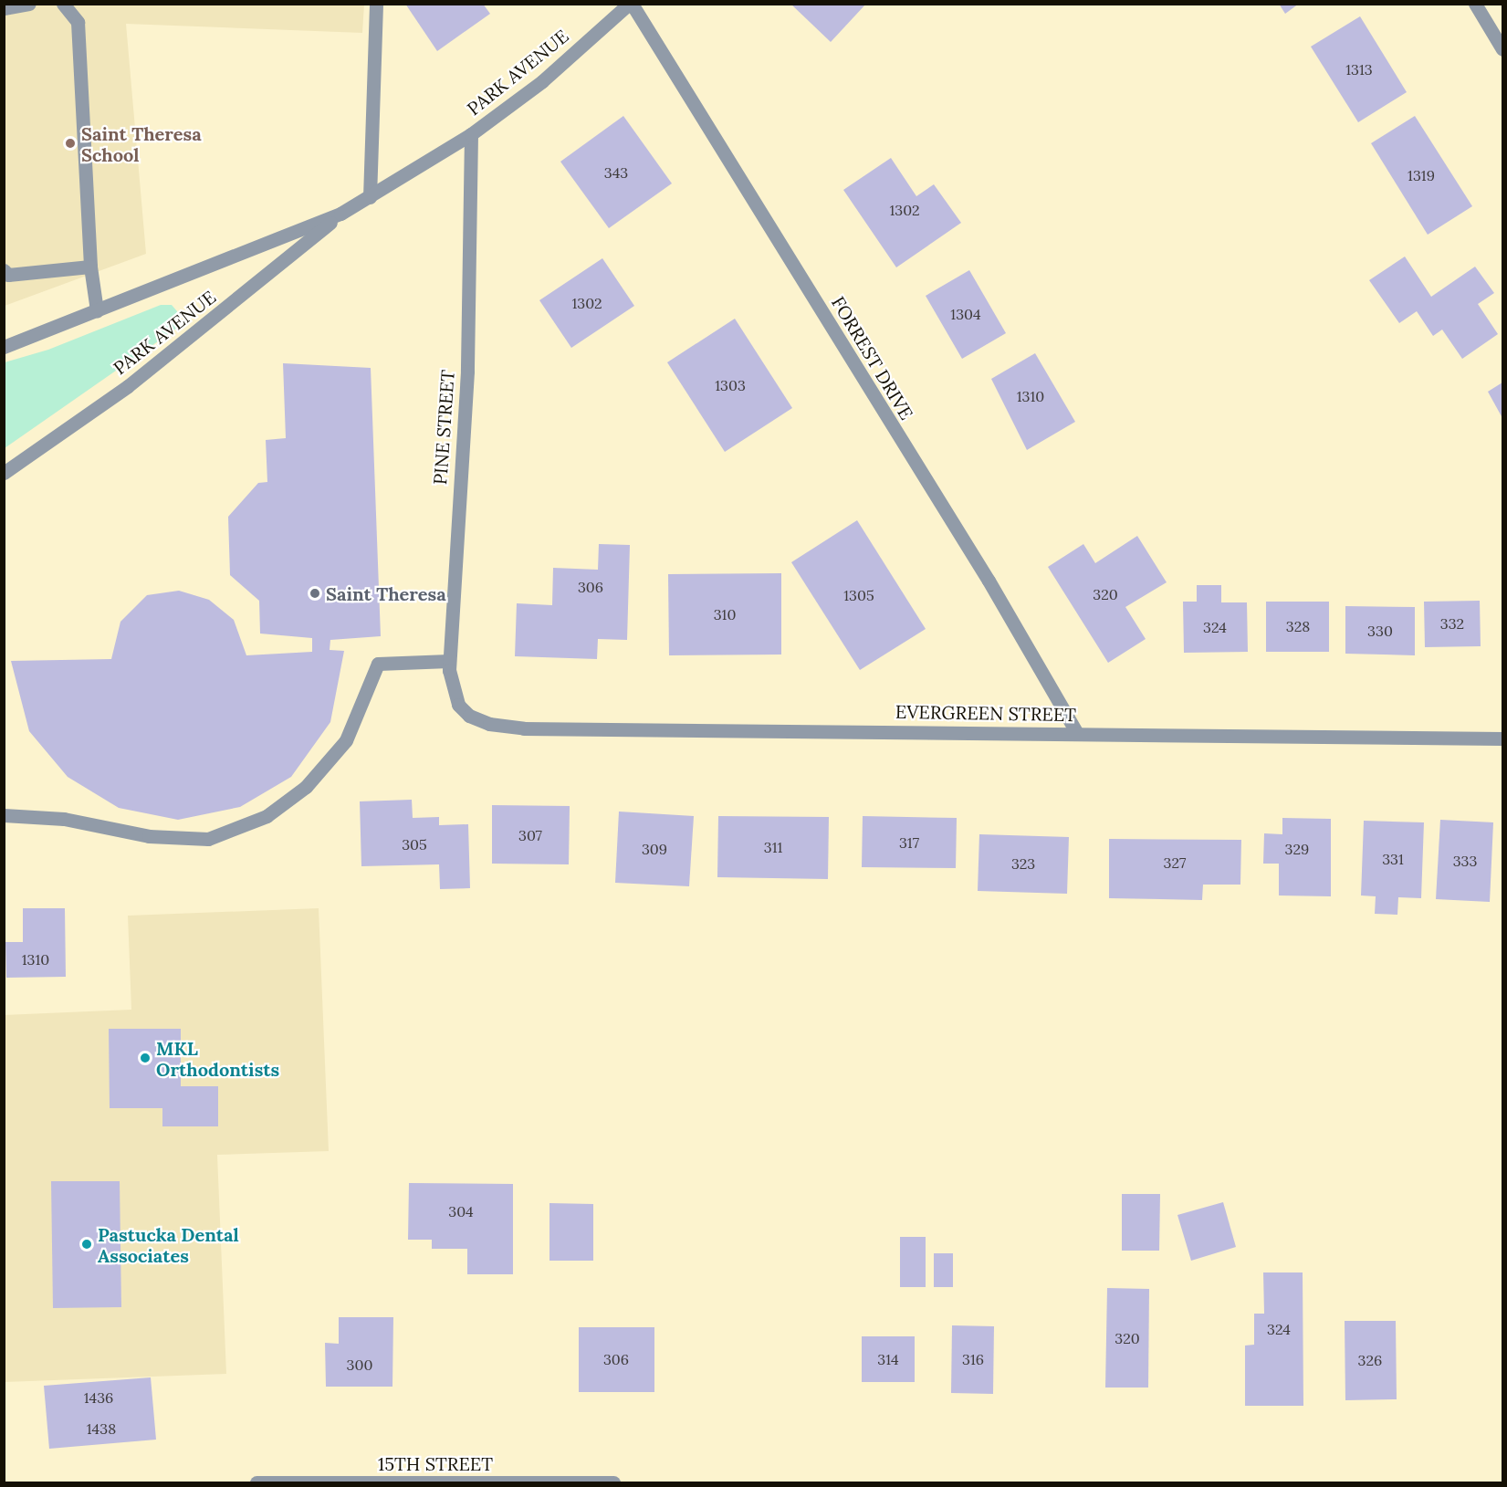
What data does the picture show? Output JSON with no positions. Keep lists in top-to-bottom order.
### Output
{
  "streets": {
    "street": [
      "PARK AVENUE",
      "FORREST DRIVE",
      "PINE STREET",
      "EVERGREEN STREET",
      "15TH STREET"
    ]
  },
  "crossings": [
    ["PARK AVENUE", "FORREST DRIVE"],
    ["PARK AVENUE", "PINE STREET"],
    ["FORREST DRIVE", "EVERGREEN STREET"],
    ["PINE STREET", "EVERGREEN STREET"]
  ],
  "places": [
    "Saint Theresa School",
    "Saint Theresa",
    "MKL Orthodontists",
    "Pastucka Dental Associates"
  ],
  "house_numbers": [
    "1313",
    "343",
    "1319",
    "1302",
    "1302",
    "1304",
    "1303",
    "1310",
    "306",
    "320",
    "1305",
    "310",
    "332",
    "328",
    "324",
    "330",
    "307",
    "317",
    "305",
    "311",
    "309",
    "329",
    "331",
    "333",
    "327",
    "323",
    "1310",
    "304",
    "324",
    "320",
    "306",
    "314",
    "316",
    "326",
    "300",
    "1436",
    "1438"
  ]
}
